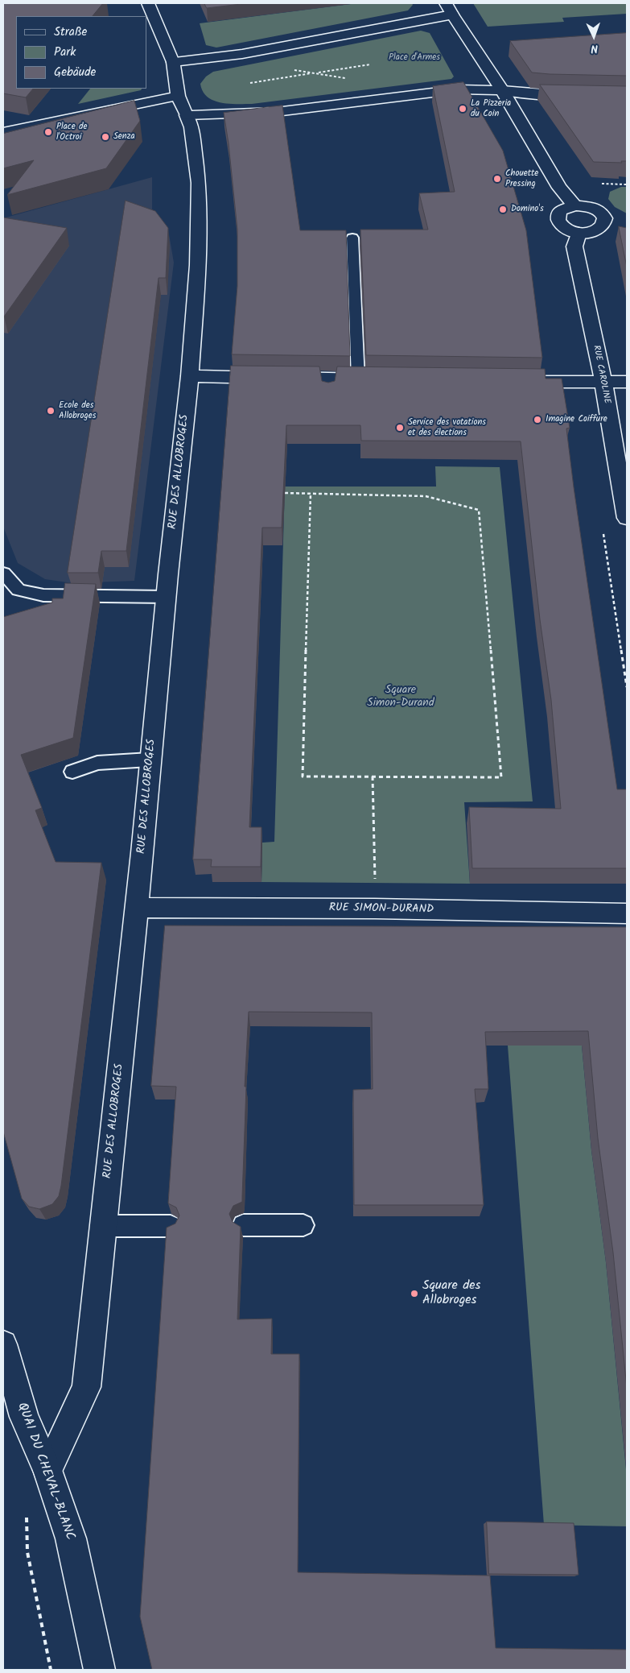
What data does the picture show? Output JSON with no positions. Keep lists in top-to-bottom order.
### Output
{
  "streets": {
    "street": [
      "RUE CAROLINE",
      "RUE DES ALLOBROGES",
      "RUE SIMON-DURAND",
      "QUAI DU CHEVAL-BLANC"
    ]
  },
  "crossings": [
    ["RUE DES ALLOBROGES", "RUE SIMON-DURAND"],
    ["RUE DES ALLOBROGES", "QUAI DU CHEVAL-BLANC"]
  ],
  "parks": ["Place d'Armes", "Square Simon-Durand"],
  "places": [
    "La Pizzeria du Coin",
    "Place de l'Octroi",
    "Senza",
    "Chouette Pressing",
    "Domino's",
    "Ecole des Allobroges",
    "Imagine Coiffure",
    "Service des votations et des élections",
    "Square des Allobroges"
  ],
  "legend": ["Straße", "Park", "Gebäude"],
  "north": "bottom"
}
